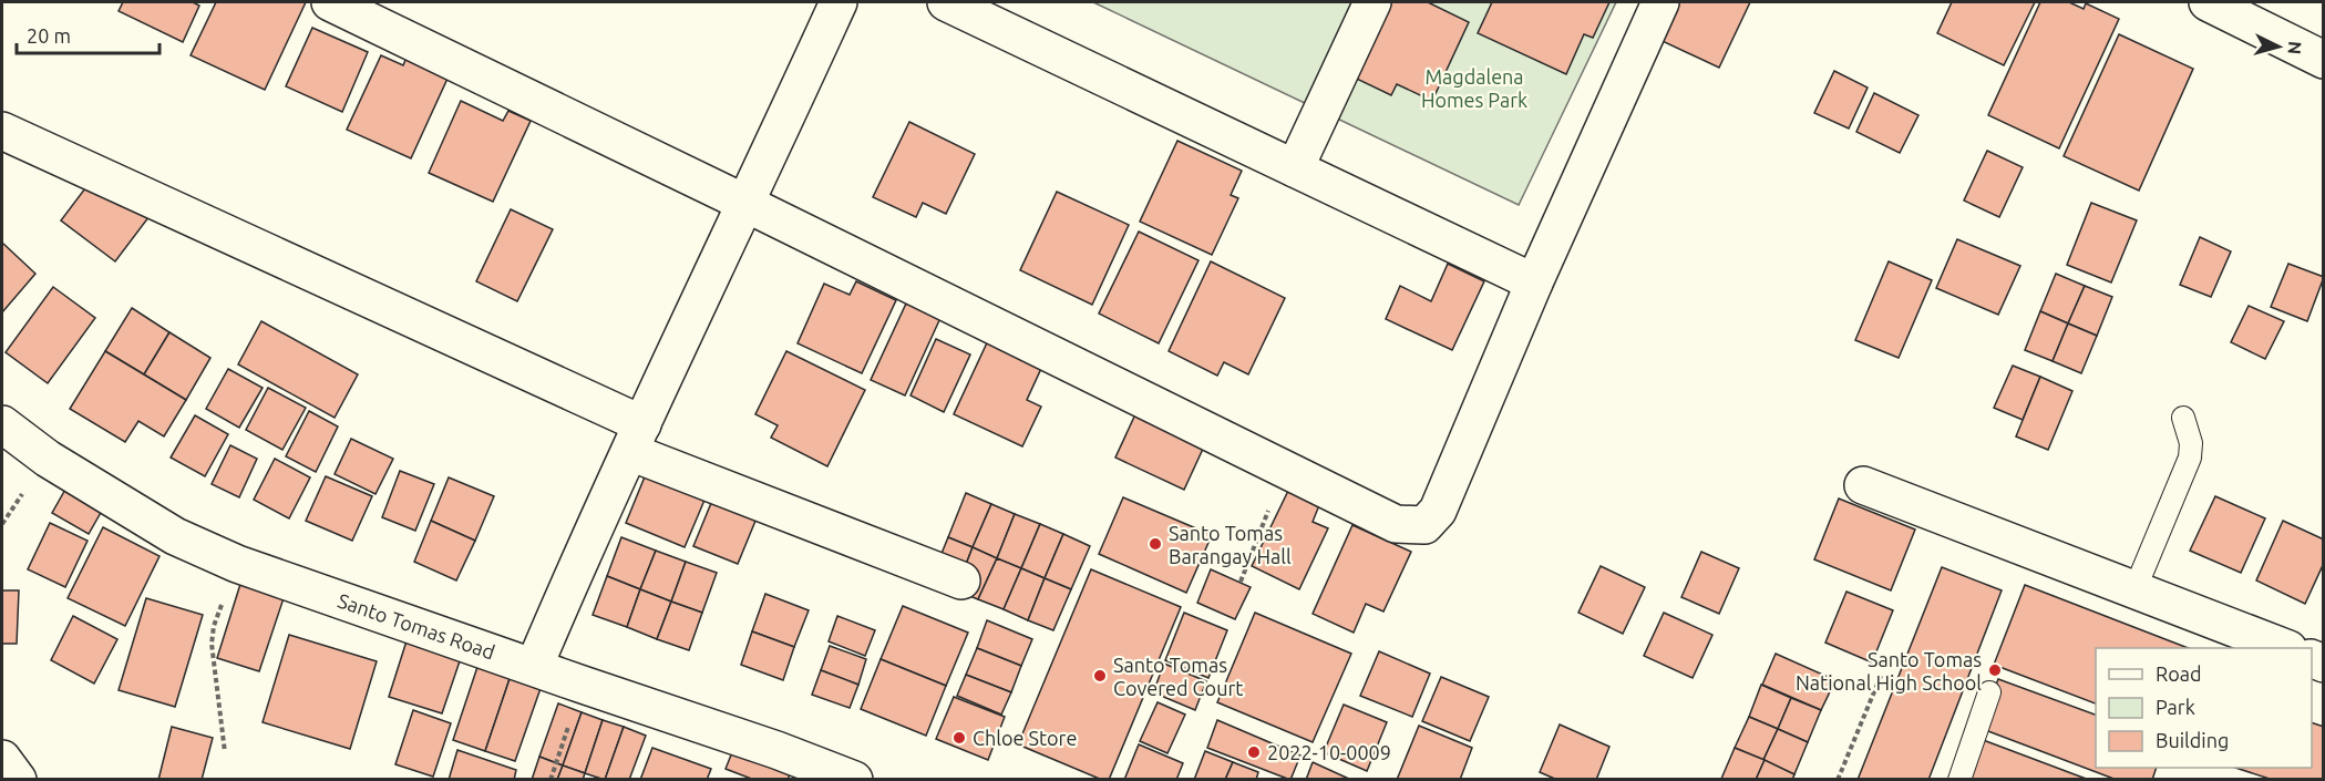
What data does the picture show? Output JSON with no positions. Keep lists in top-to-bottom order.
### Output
{
  "streets": {
    "street": ["Santo Tomas Road"]
  },
  "parks": ["Magdalena Homes Park"],
  "places": [
    "Santo Tomas Barangay Hall",
    "Santo Tomas National High School",
    "Santo Tomas Covered Court",
    "Chloe Store",
    "2022-10-0009"
  ],
  "legend": ["Road", "Park", "Building"],
  "scale_bar": "20 m",
  "north": "right"
}
